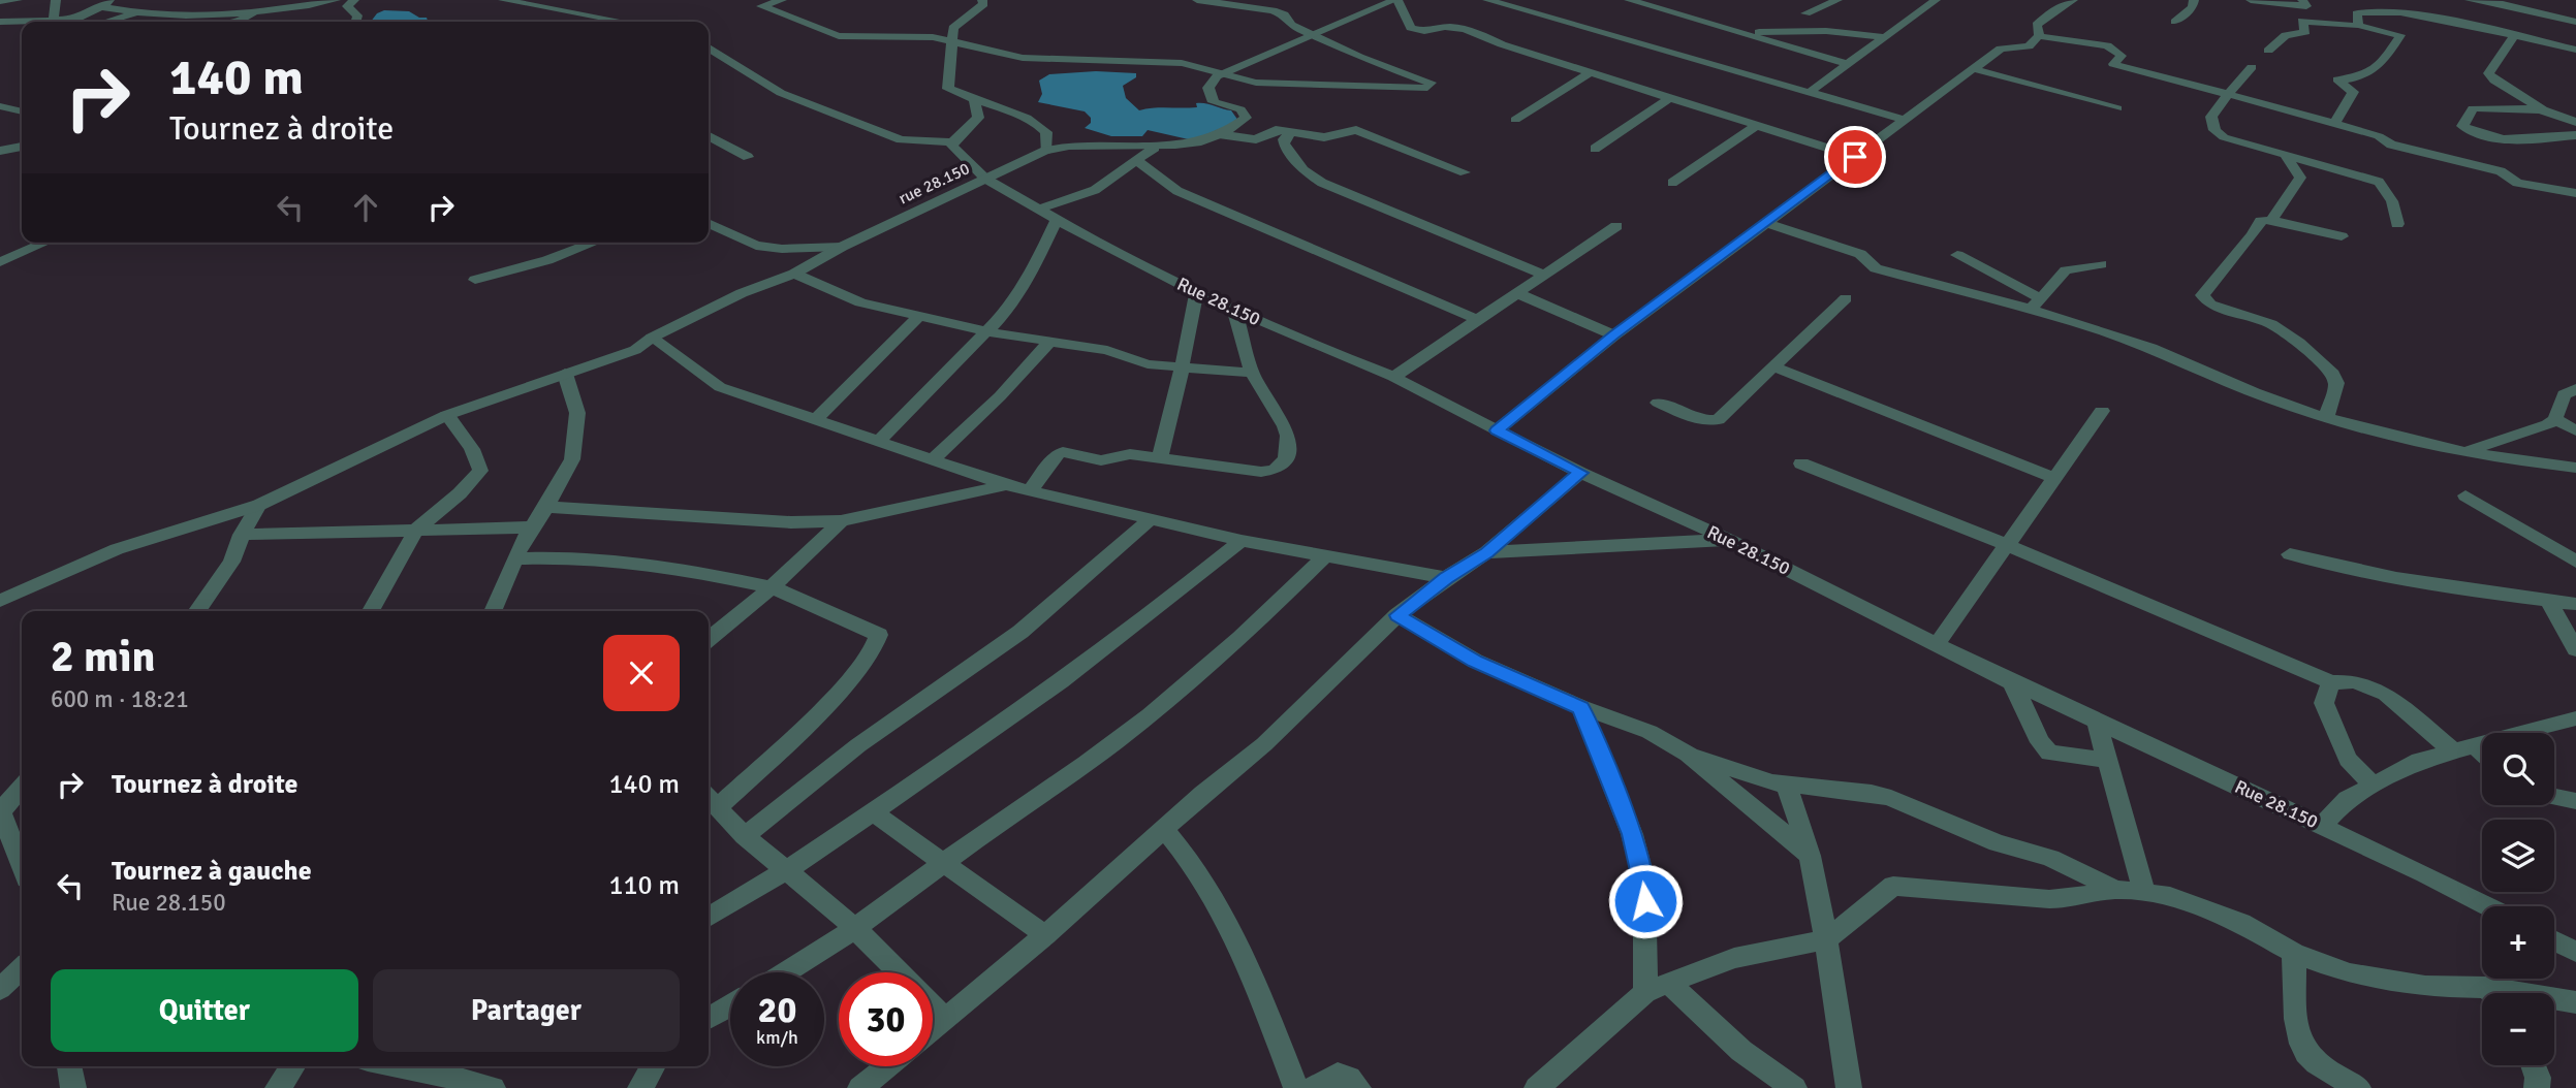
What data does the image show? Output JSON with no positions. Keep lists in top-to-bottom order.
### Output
{
  "streets": {
    "street": ["rue 28.150", "Rue 28.150"]
  },
  "crossings": [
    ["rue 28.150", "Rue 28.150"]
  ],
  "page": {
    "turn": ["140 m", "Tournez à droite"],
    "heading": ["2 min", "600 m · 18:21"],
    "map_buttons": ["+", "−"],
    "list": [
      {
        "name": "Tournez à droite",
        "value": "140 m"
      },
      {
        "name": "Tournez à gauche",
        "note": "Rue 28.150",
        "value": "110 m"
      }
    ],
    "buttons": ["Quitter", "Partager"],
    "speed": "20 km/h",
    "limit": "30"
  }
}
